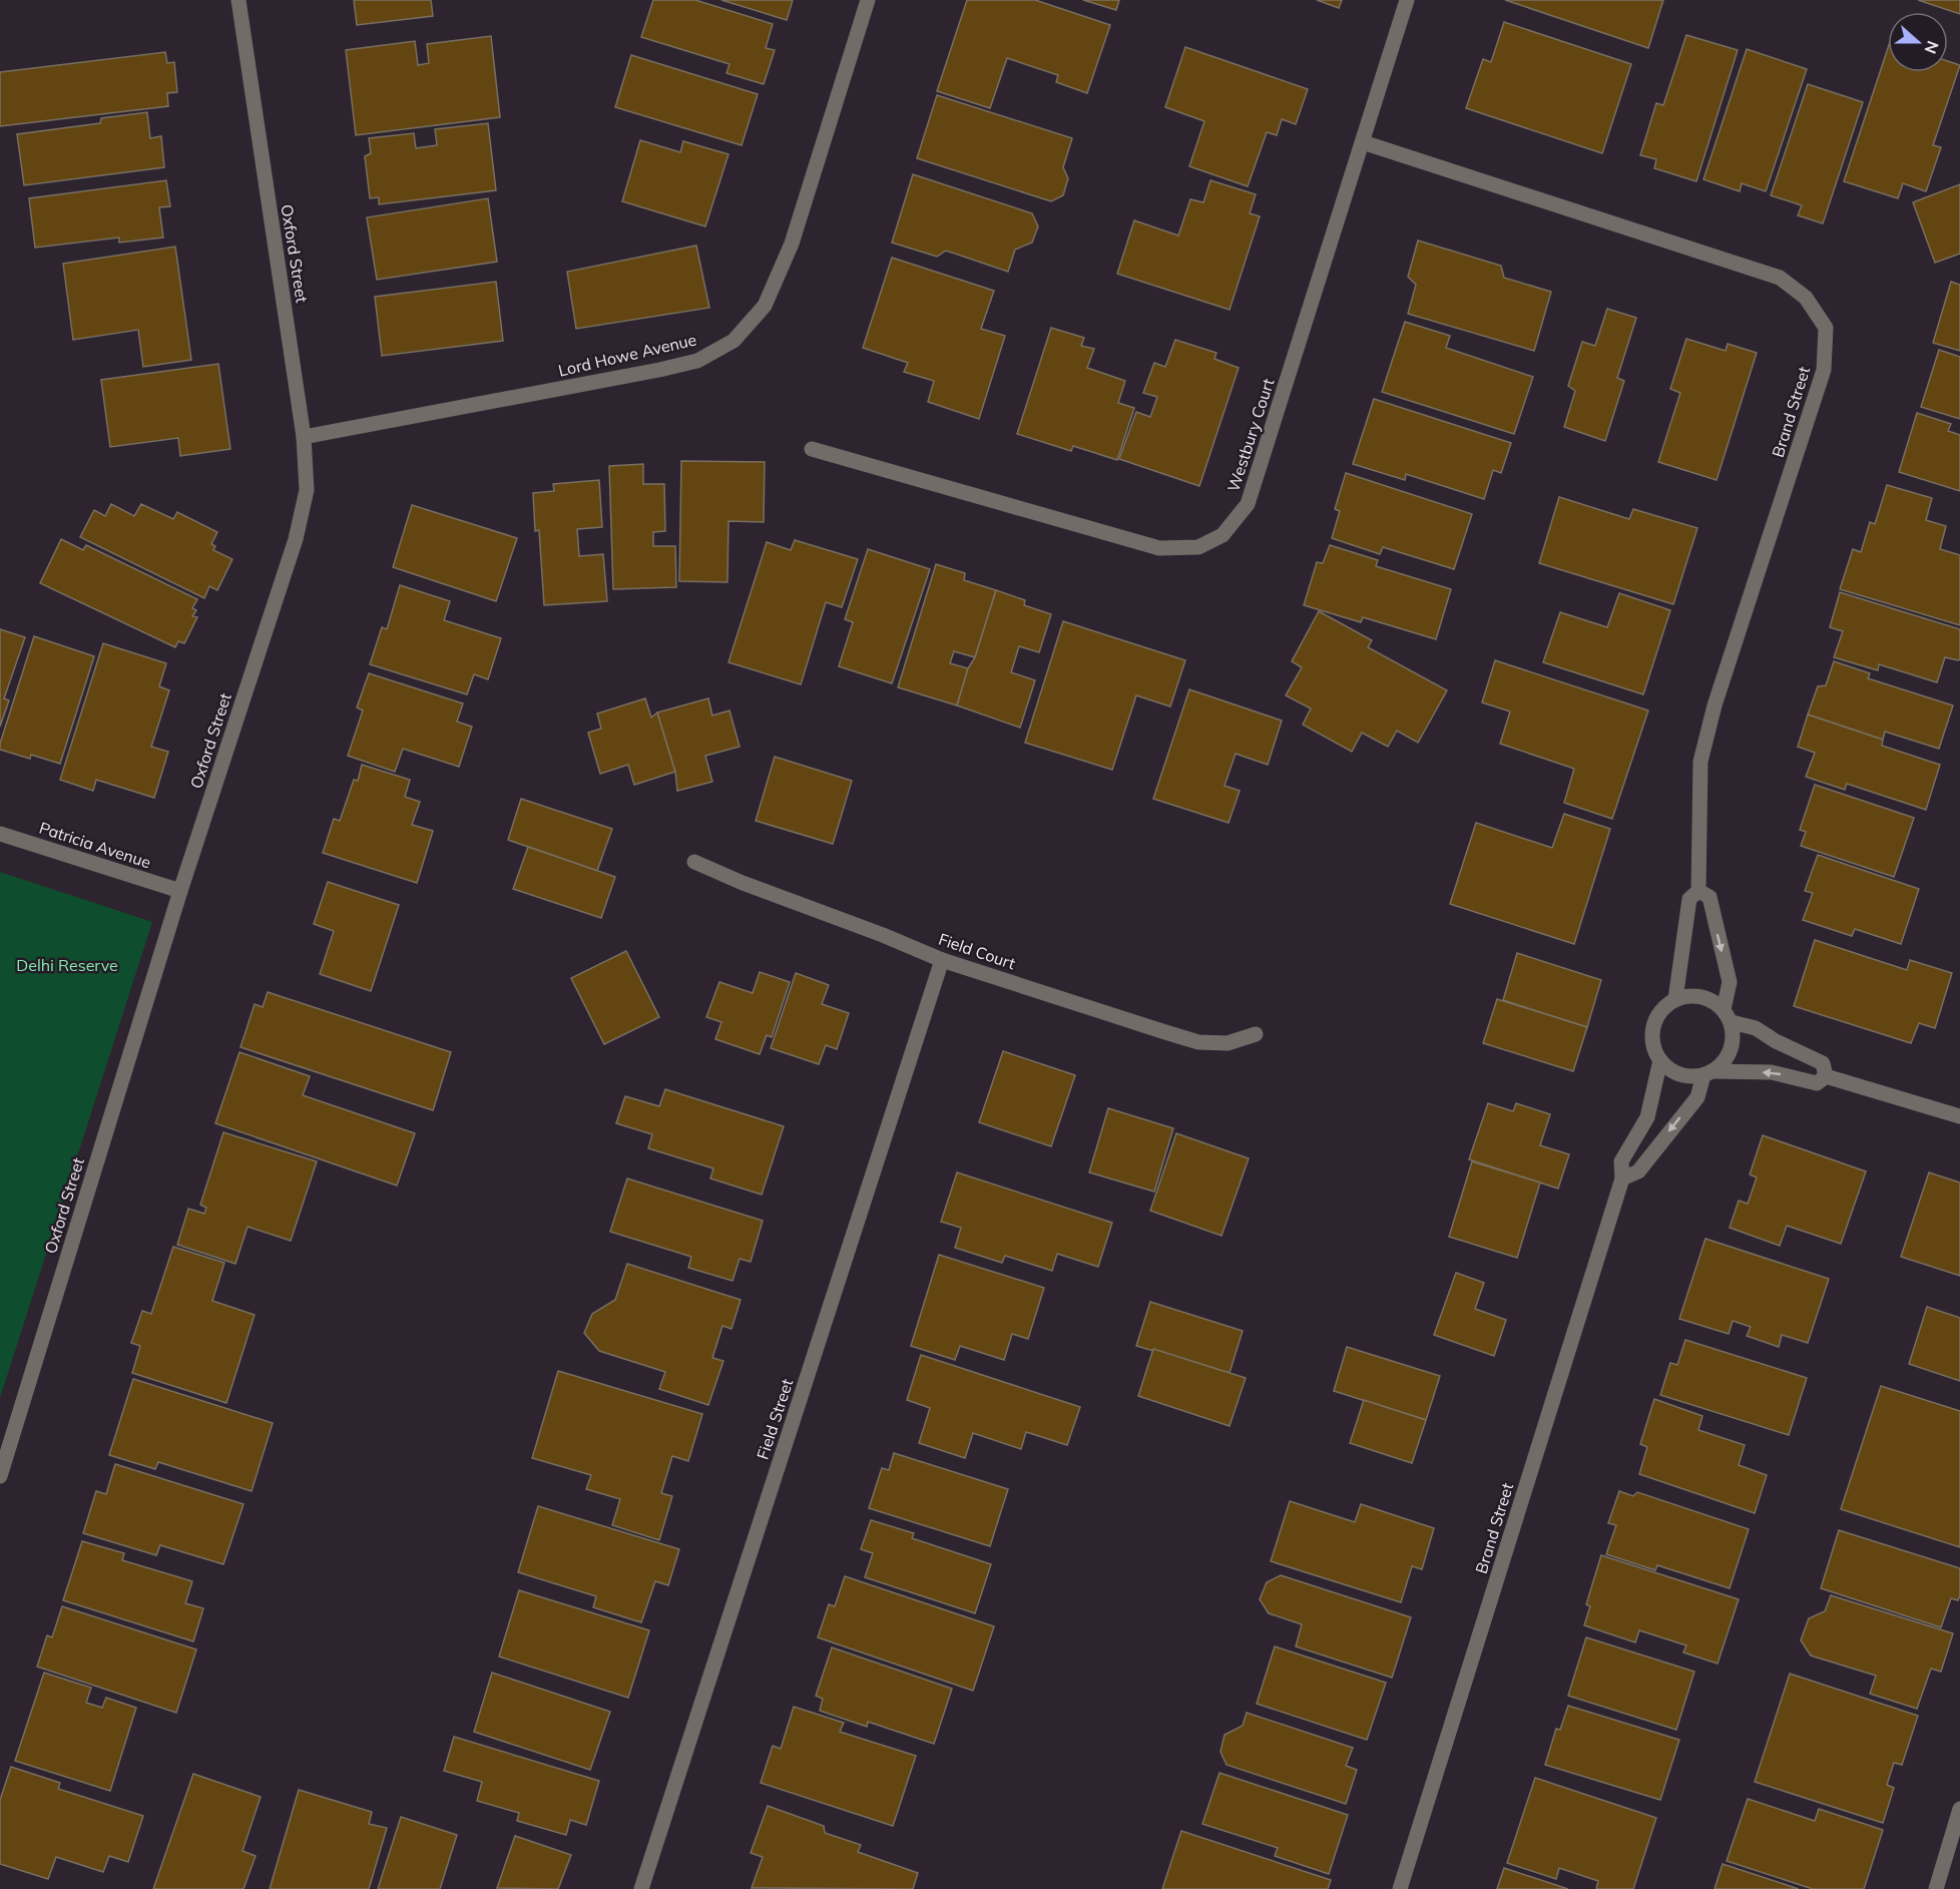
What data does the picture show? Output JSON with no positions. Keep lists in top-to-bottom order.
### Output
{
  "streets": {
    "street": [
      "Oxford Street",
      "Lord Howe Avenue",
      "Brand Street",
      "Westbury Court",
      "Patricia Avenue",
      "Field Court",
      "Field Street"
    ]
  },
  "crossings": [
    ["Oxford Street", "Lord Howe Avenue"],
    ["Oxford Street", "Patricia Avenue"],
    ["Brand Street", "Westbury Court"],
    ["Field Court", "Field Street"]
  ],
  "parks": ["Delhi Reserve"],
  "north": "right"
}
